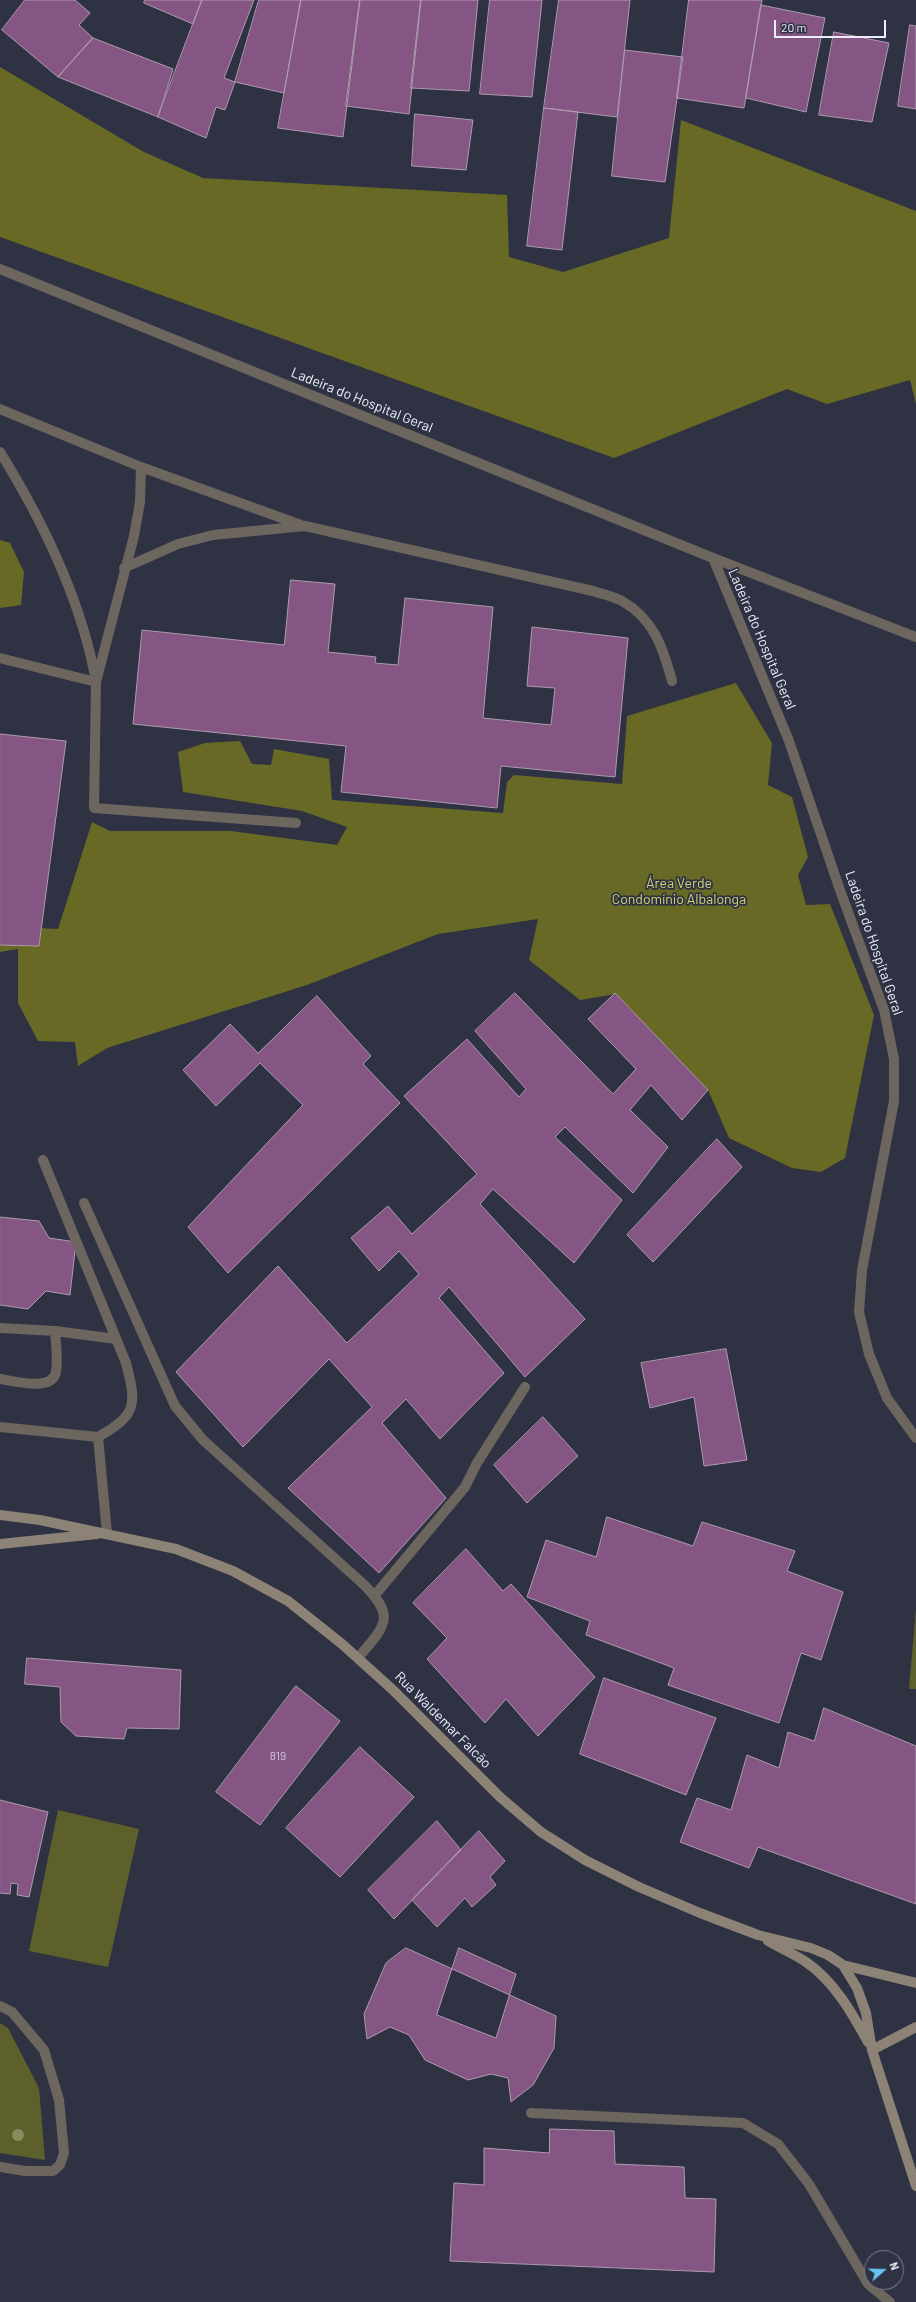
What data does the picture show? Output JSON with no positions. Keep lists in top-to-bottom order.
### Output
{
  "streets": {
    "street": ["Ladeira do Hospital Geral", "Rua Waldemar Falcão"]
  },
  "parks": ["Área Verde Condomínio Albalonga"],
  "house_numbers": ["819"],
  "scale_bar": "20 m",
  "north": "right"
}
